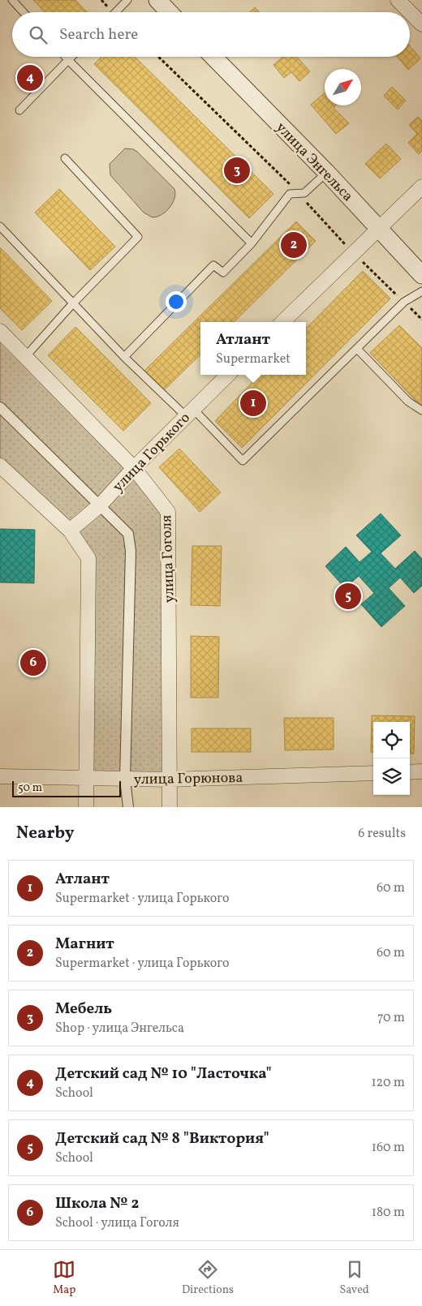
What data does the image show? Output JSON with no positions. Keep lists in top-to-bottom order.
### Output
{
  "streets": {
    "street": [
      "улица Энгельса",
      "улица Горького",
      "улица Гоголя",
      "улица Горюнова"
    ]
  },
  "crossings": [
    ["улица Горького", "улица Гоголя"],
    ["улица Гоголя", "улица Горюнова"]
  ],
  "scale_bar": "50 m",
  "north": "top right",
  "page": {
    "search": "Search here",
    "pins": [
      "4",
      "3",
      "2",
      "1",
      "5",
      "6"
    ],
    "popup": ["Атлант", "Supermarket"],
    "scale": "50 m",
    "heading": ["Nearby", "6 results"],
    "list": [
      {
        "mark": "1",
        "name": "Атлант",
        "note": "Supermarket · улица Горького",
        "value": "60 m"
      },
      {
        "mark": "2",
        "name": "Магнит",
        "note": "Supermarket · улица Горького",
        "value": "60 m"
      },
      {
        "mark": "3",
        "name": "Мебель",
        "note": "Shop · улица Энгельса",
        "value": "70 m"
      },
      {
        "mark": "4",
        "name": "Детский сад № 10 \"Ласточка\"",
        "note": "School",
        "value": "120 m"
      },
      {
        "mark": "5",
        "name": "Детский сад № 8 \"Виктория\"",
        "note": "School",
        "value": "160 m"
      },
      {
        "mark": "6",
        "name": "Школа № 2",
        "note": "School · улица Гоголя",
        "value": "180 m"
      }
    ],
    "nav": ["Map", "Directions", "Saved"]
  }
}
